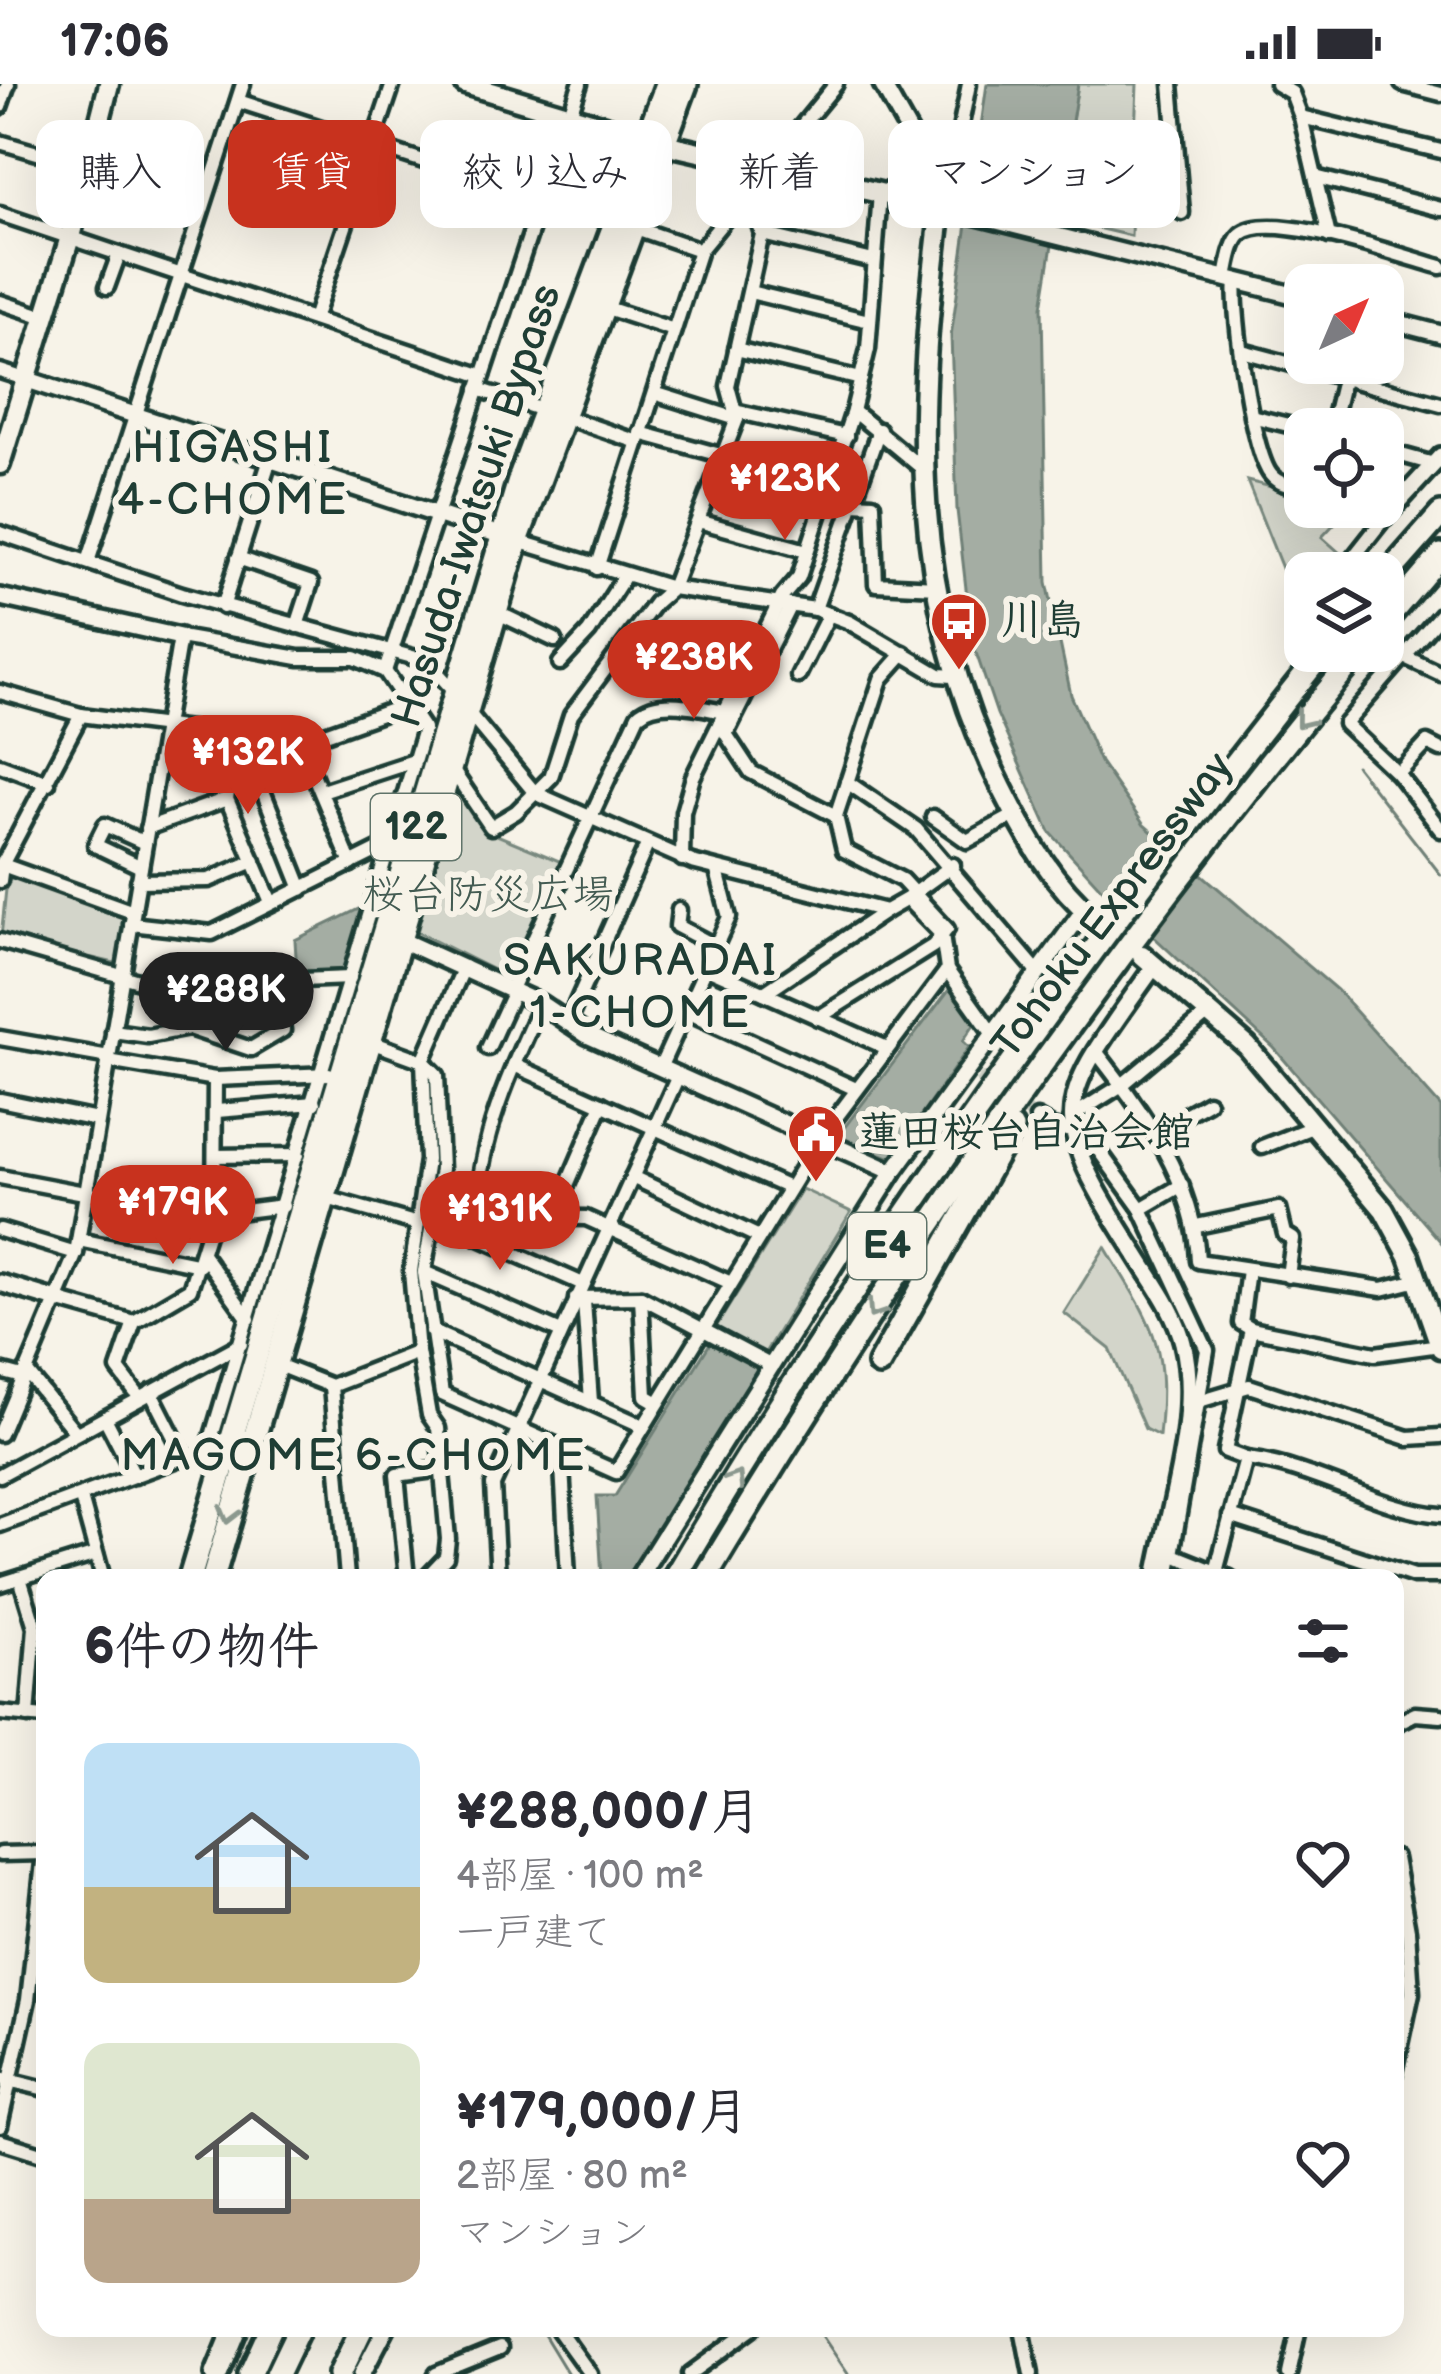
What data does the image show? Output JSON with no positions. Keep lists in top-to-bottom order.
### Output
{
  "streets": {
    "highway": [
      "Hasuda-Iwatsuki Bypass",
      "122",
      "Tohoku Expressway",
      "E4"
    ]
  },
  "districts": ["HIGASHI 4-CHOME", "SAKURADAI 1-CHOME", "MAGOME 6-CHOME"],
  "parks": ["桜台防災広場"],
  "places": {
    "bus stop": ["川島"],
    "public building": ["蓮田桜台自治会館"]
  },
  "north": "top right",
  "page": {
    "status": "17:06",
    "chip": [
      "購入",
      "賃貸",
      "絞り込み",
      "新着",
      "マンション"
    ],
    "price": [
      "¥123K",
      "¥238K",
      "¥132K",
      "¥288K",
      "¥179K",
      "¥131K"
    ],
    "heading": "6件の物件",
    "list": [
      {
        "name": "¥288,000/月",
        "note": "4部屋 · 100 m² · 一戸建て"
      },
      {
        "name": "¥179,000/月",
        "note": "2部屋 · 80 m² · マンション"
      }
    ]
  }
}
